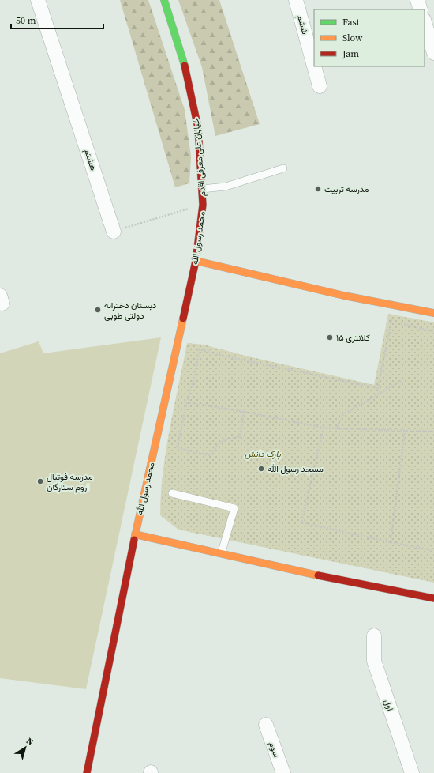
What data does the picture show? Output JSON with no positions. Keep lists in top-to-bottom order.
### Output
{
  "streets": {
    "street": [
      "ششم",
      "خیابان علی معرفی اقدم",
      "هشتم",
      "محمد رسول الله",
      "اول",
      "سوم"
    ]
  },
  "crossings": [
    ["خیابان علی معرفی اقدم", "محمد رسول الله"]
  ],
  "parks": ["پارک دانش"],
  "places": [
    "مدرسه تربیت",
    "دبستان دخترانه دولتی طوبی",
    "کلانتری ۱۵",
    "مسجد رسول الله",
    "مدرسه فوتبال اروم ستارگان"
  ],
  "legend": ["Fast", "Slow", "Jam"],
  "scale_bar": "50 m",
  "north": "top right"
}
